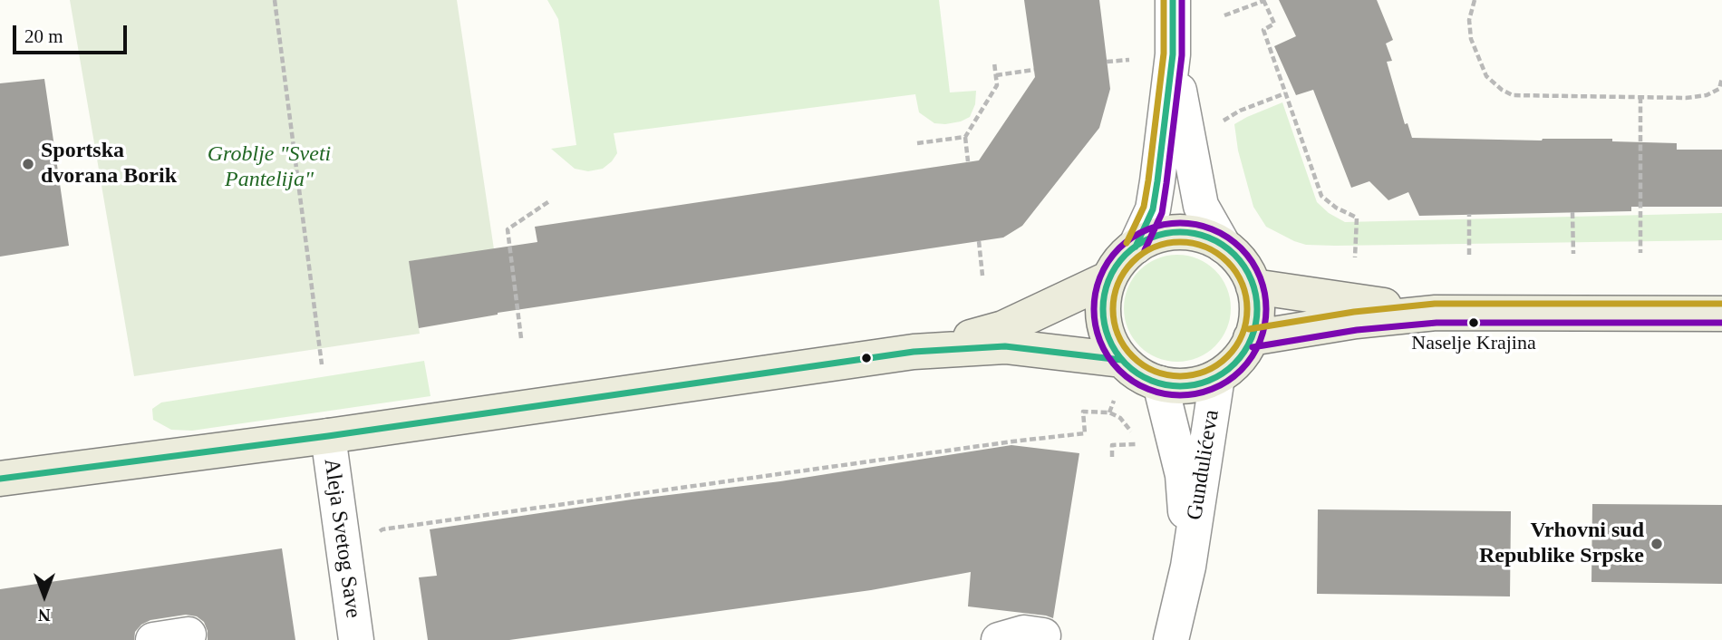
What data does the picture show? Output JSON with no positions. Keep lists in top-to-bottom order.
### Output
{
  "streets": {
    "main road": ["Aleja Svetog Save"],
    "street": ["Gundulićeva"]
  },
  "crossings": [
    ["Gundulićeva", "Aleja Svetog Save"]
  ],
  "parks": ["Groblje \"Sveti Pantelija\""],
  "places": ["Sportska dvorana Borik", "Naselje Krajina", "Vrhovni sud Republike Srpske"],
  "scale_bar": "20 m",
  "north": "bottom"
}
